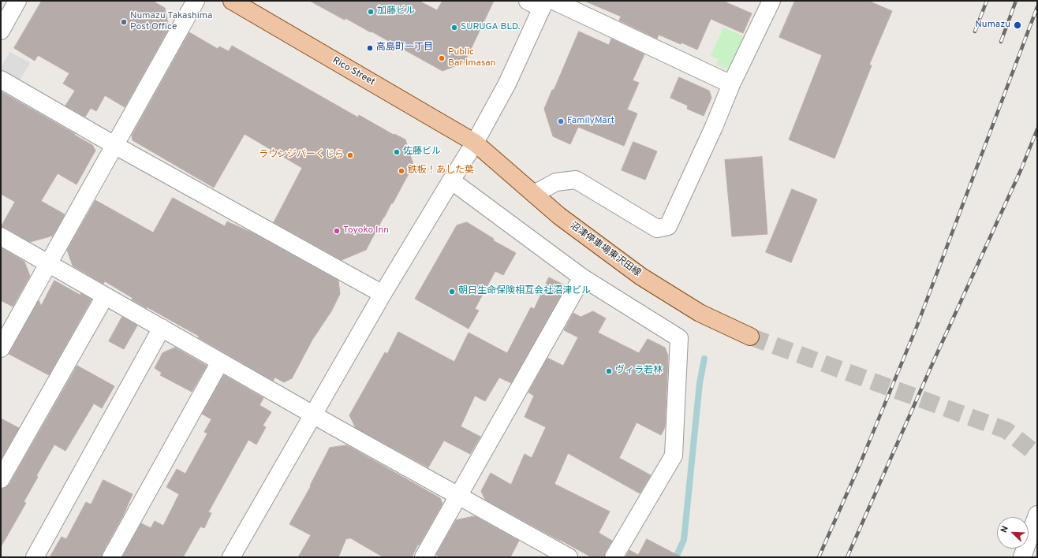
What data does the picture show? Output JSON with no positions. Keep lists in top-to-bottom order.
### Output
{
  "streets": {
    "main road": ["Rico Street", "沼津停車場東沢田線"]
  },
  "crossings": [
    ["Rico Street", "沼津停車場東沢田線"]
  ],
  "places": [
    "加藤ビル",
    "Numazu Takashima Post Office",
    "Numazu",
    "SURUGA BLD.",
    "高島町一丁目",
    "Public Bar Imasan",
    "FamilyMart",
    "佐藤ビル",
    "ラウンジバーくじら",
    "鉄板！あした葉",
    "Toyoko Inn",
    "朝日生命保険相互会社沼津ビル",
    "ヴィラ若林"
  ],
  "north": "top left"
}
